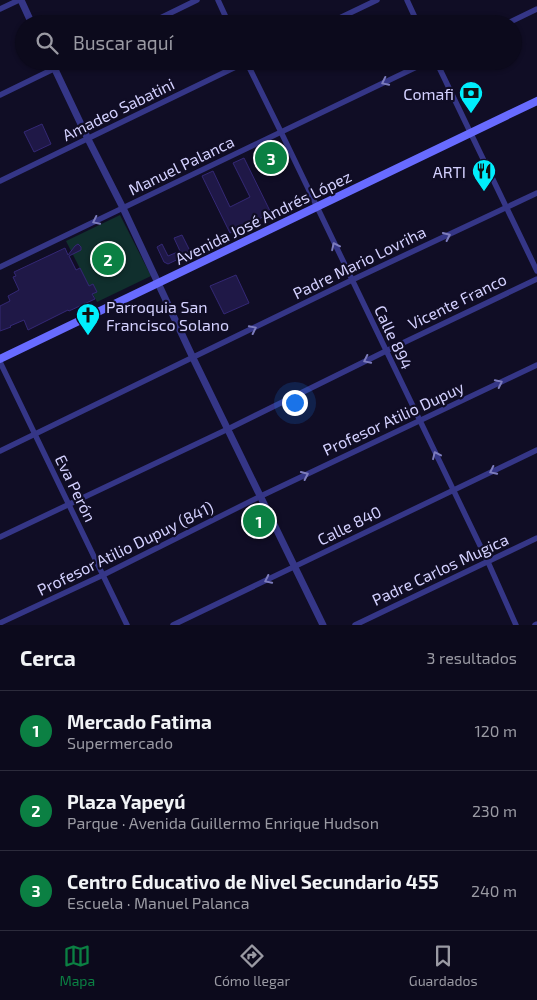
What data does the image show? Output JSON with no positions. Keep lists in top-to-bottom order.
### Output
{
  "streets": {
    "main road": ["Avenida José Andrés López"],
    "street": [
      "Amadeo Sabatini",
      "Manuel Palanca",
      "Padre Mario Lovriha",
      "Vicente Franco",
      "Calle 894",
      "Profesor Atilio Dupuy",
      "Eva Perón",
      "Calle 840",
      "Profesor Atilio Dupuy (841)",
      "Padre Carlos Mugica"
    ]
  },
  "crossings": [
    ["Manuel Palanca", "Calle 894"],
    ["Avenida José Andrés López", "Calle 894"],
    ["Avenida José Andrés López", "Eva Perón"],
    ["Padre Mario Lovriha", "Calle 894"],
    ["Padre Mario Lovriha", "Eva Perón"],
    ["Vicente Franco", "Calle 894"],
    ["Vicente Franco", "Eva Perón"],
    ["Calle 894", "Profesor Atilio Dupuy"],
    ["Calle 894", "Calle 840"],
    ["Calle 894", "Padre Carlos Mugica"],
    ["Profesor Atilio Dupuy", "Profesor Atilio Dupuy (841)"],
    ["Eva Perón", "Profesor Atilio Dupuy (841)"]
  ],
  "one_way": [
    "Manuel Palanca",
    "Padre Mario Lovriha",
    "Profesor Atilio Dupuy",
    "Calle 840"
  ],
  "places": {
    "bank": ["Comafi"],
    "restaurant": ["ARTI"],
    "church": ["Parroquia San Francisco Solano"]
  },
  "page": {
    "search": "Buscar aquí",
    "pins": ["3", "2", "1"],
    "heading": ["Cerca", "3 resultados"],
    "list": [
      {
        "mark": "1",
        "name": "Mercado Fatima",
        "note": "Supermercado",
        "value": "120 m"
      },
      {
        "mark": "2",
        "name": "Plaza Yapeyú",
        "note": "Parque · Avenida Guillermo Enrique Hudson",
        "value": "230 m"
      },
      {
        "mark": "3",
        "name": "Centro Educativo de Nivel Secundario 455",
        "note": "Escuela · Manuel Palanca",
        "value": "240 m"
      }
    ],
    "nav": ["Mapa", "Cómo llegar", "Guardados"]
  }
}
